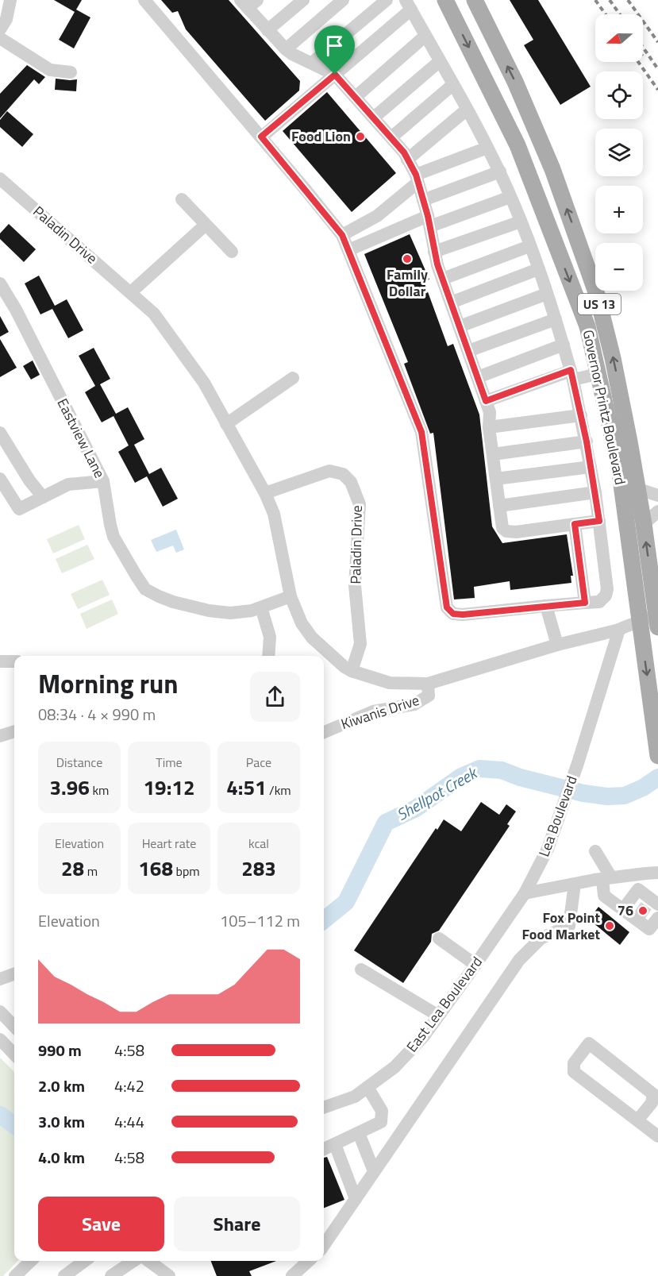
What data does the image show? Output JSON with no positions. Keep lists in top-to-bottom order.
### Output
{
  "streets": {
    "main road": ["US 13", "Governor Printz Boulevard"],
    "street": [
      "Paladin Drive",
      "Eastview Lane",
      "Kiwanis Drive",
      "Lea Boulevard",
      "East Lea Boulevard"
    ]
  },
  "crossings": [
    ["Paladin Drive", "Eastview Lane"],
    ["Paladin Drive", "Kiwanis Drive"],
    ["Paladin Drive", "Lea Boulevard"],
    ["Lea Boulevard", "East Lea Boulevard"]
  ],
  "water": ["Shellpot Creek"],
  "places": [
    "Food Lion",
    "Family Dollar",
    "76",
    "Fox Point Food Market"
  ],
  "north": "left",
  "page": {
    "map_buttons": ["+", "−"],
    "heading": ["Morning run", "08:34 · 4 × 990 m"],
    "stats": [
      ["Distance", "3.96 km"],
      ["Time", "19:12"],
      ["Pace", "4:51 /km"],
      ["Elevation", "28 m"],
      ["Heart rate", "168 bpm"],
      ["kcal", "283"]
    ],
    "chart": ["Elevation", "105–112 m"],
    "list": [
      {
        "name": "990 m",
        "note": "4:58"
      },
      {
        "name": "2.0 km",
        "note": "4:42"
      },
      {
        "name": "3.0 km",
        "note": "4:44"
      },
      {
        "name": "4.0 km",
        "note": "4:58"
      }
    ],
    "buttons": ["Save", "Share"]
  }
}
